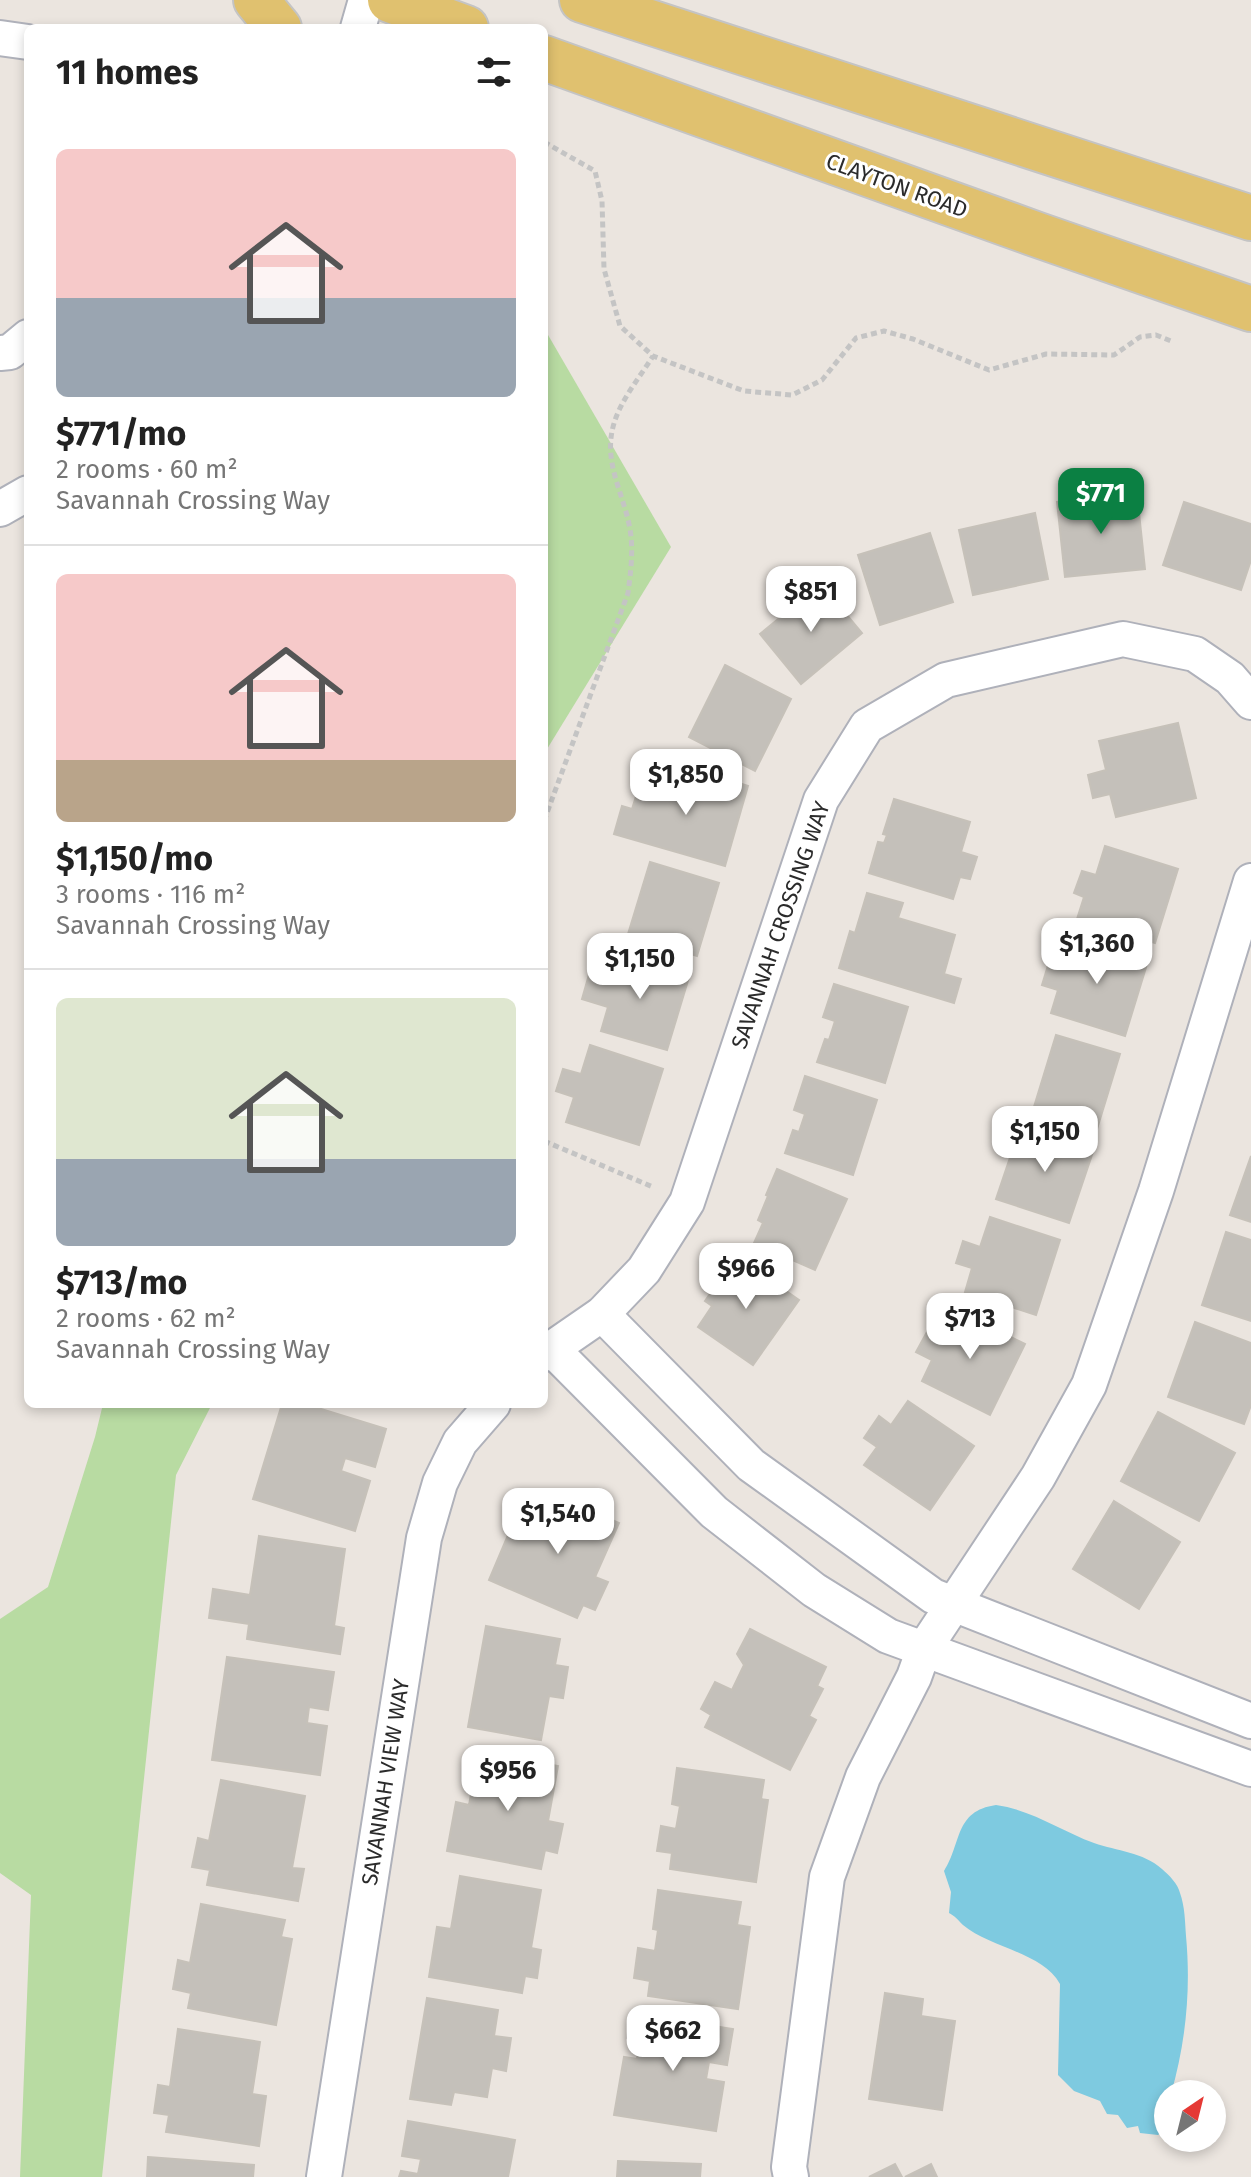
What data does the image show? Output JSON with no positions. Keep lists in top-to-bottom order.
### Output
{
  "streets": {
    "main road": ["CLAYTON ROAD"],
    "street": ["SAVANNAH CROSSING WAY", "SAVANNAH VIEW WAY"]
  },
  "north": "top right",
  "page": {
    "heading": "11 homes",
    "list": [
      {
        "name": "$771/mo",
        "note": "2 rooms · 60 m² · Savannah Crossing Way"
      },
      {
        "name": "$1,150/mo",
        "note": "3 rooms · 116 m² · Savannah Crossing Way"
      },
      {
        "name": "$713/mo",
        "note": "2 rooms · 62 m² · Savannah Crossing Way"
      }
    ],
    "price": [
      "$771",
      "$851",
      "$1,850",
      "$1,360",
      "$1,150",
      "$1,150",
      "$966",
      "$713",
      "$1,540",
      "$956",
      "$662"
    ]
  }
}
